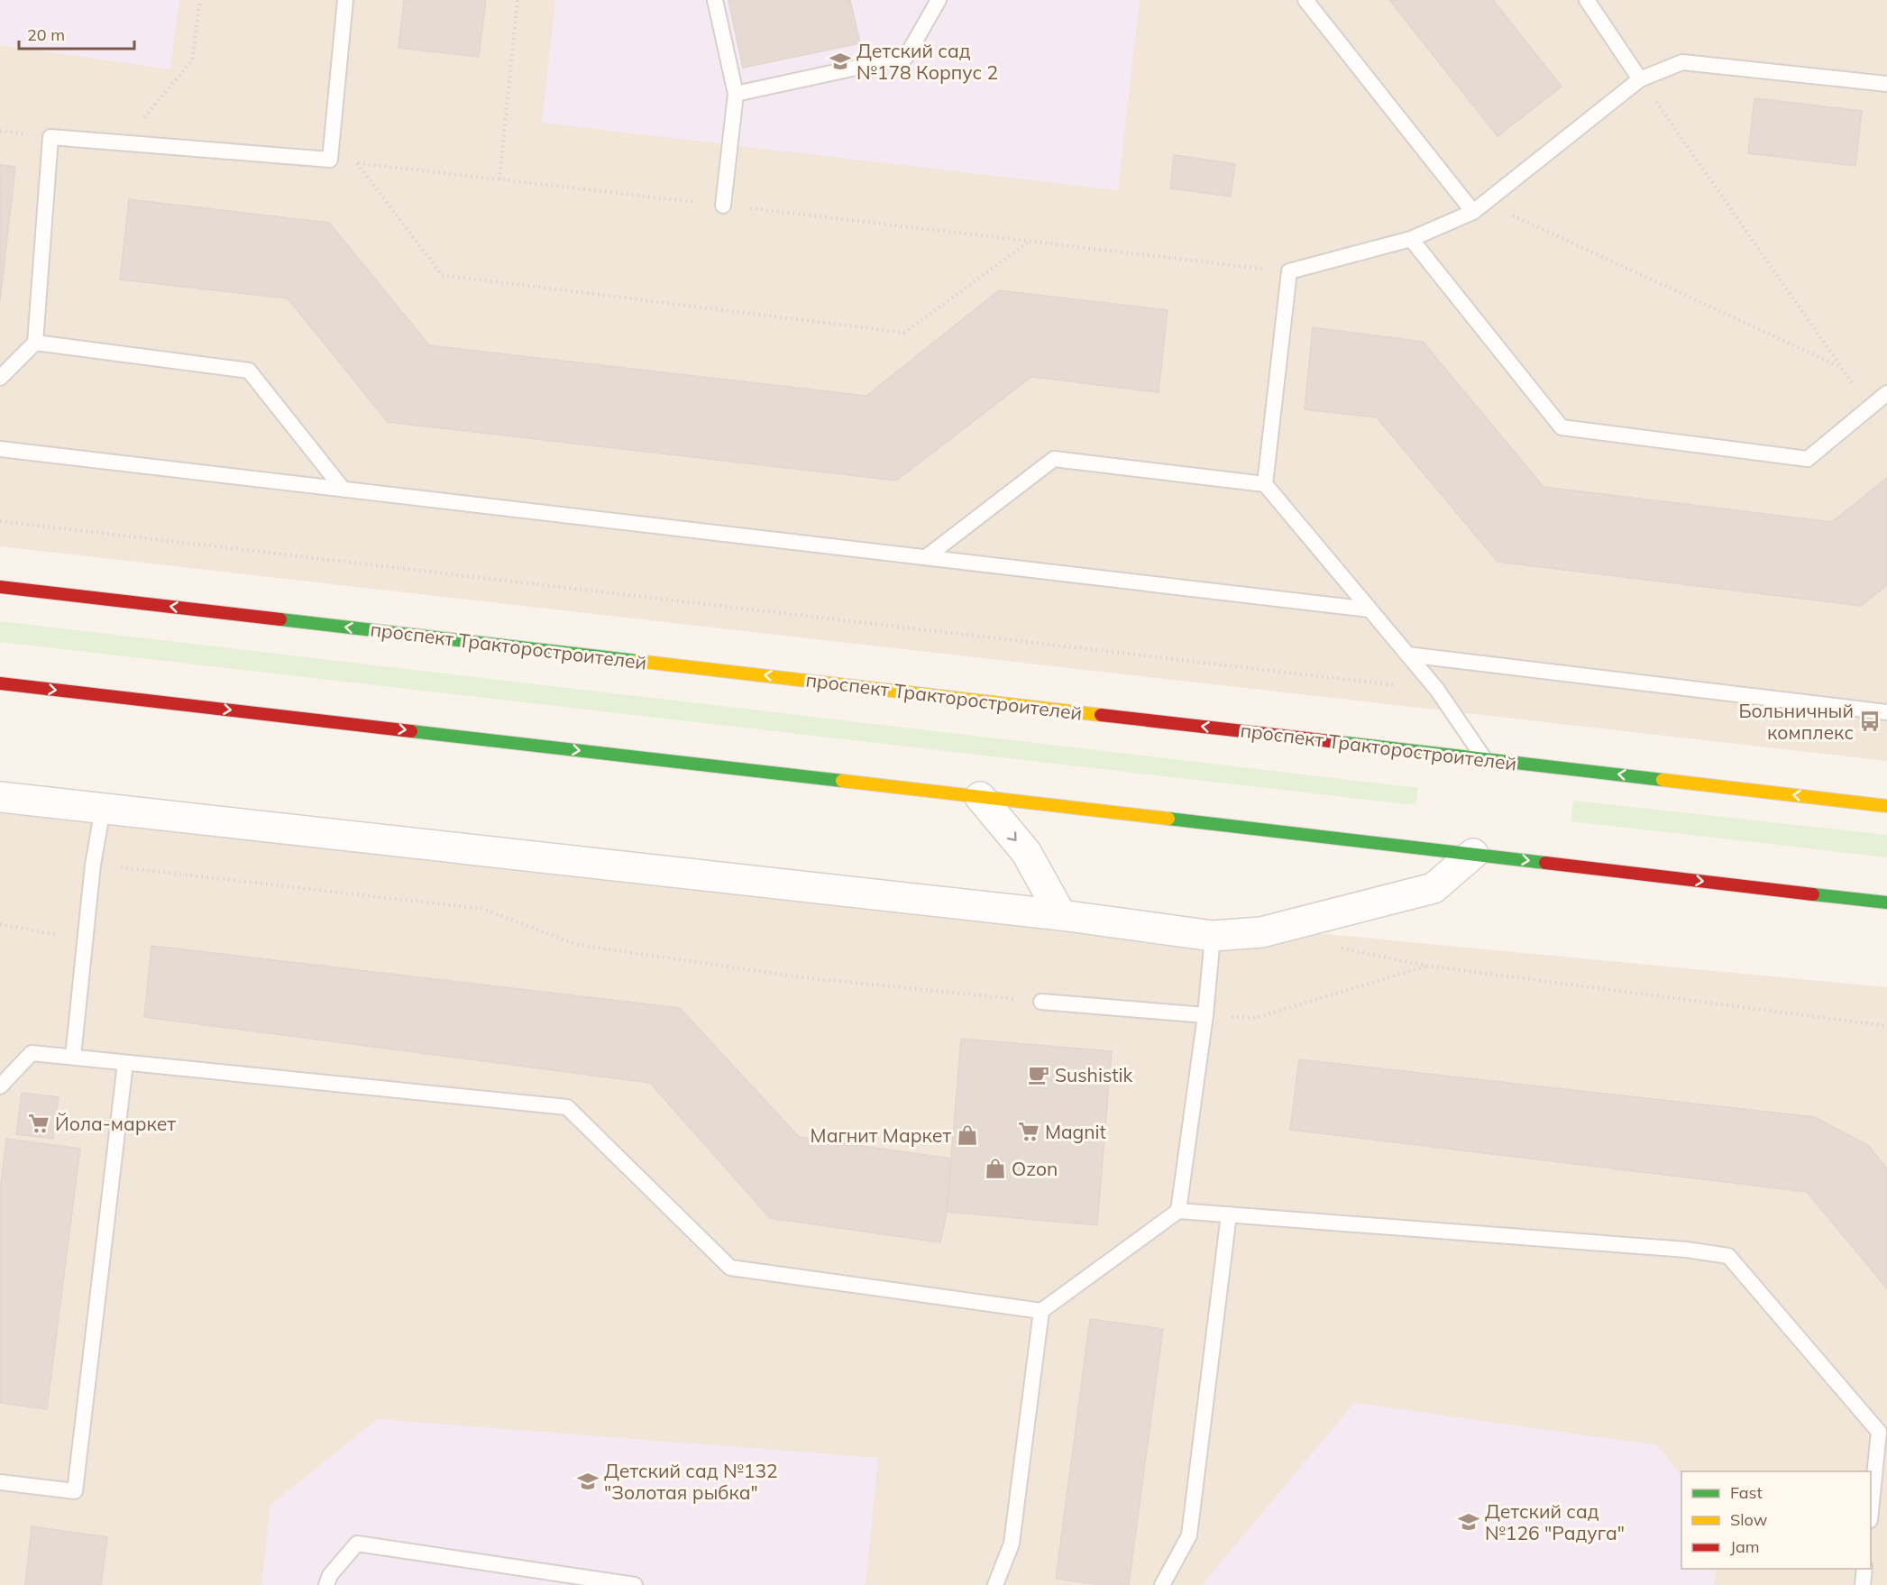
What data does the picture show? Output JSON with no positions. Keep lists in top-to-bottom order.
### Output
{
  "streets": {
    "main road": ["проспект Тракторостроителей"]
  },
  "places": {
    "school or university": ["Детский сад №178 Корпус 2", "Детский сад №132 \"Золотая рыбка\"", "Детский сад №126 \"Радуга\""],
    "bus stop": ["Больничный комплекс"],
    "cafe": ["Sushistik"],
    "supermarket": ["Йола-маркет", "Magnit"],
    "shop": ["Магнит Маркет", "Ozon"]
  },
  "legend": ["Fast", "Slow", "Jam"],
  "scale_bar": "20 m"
}
